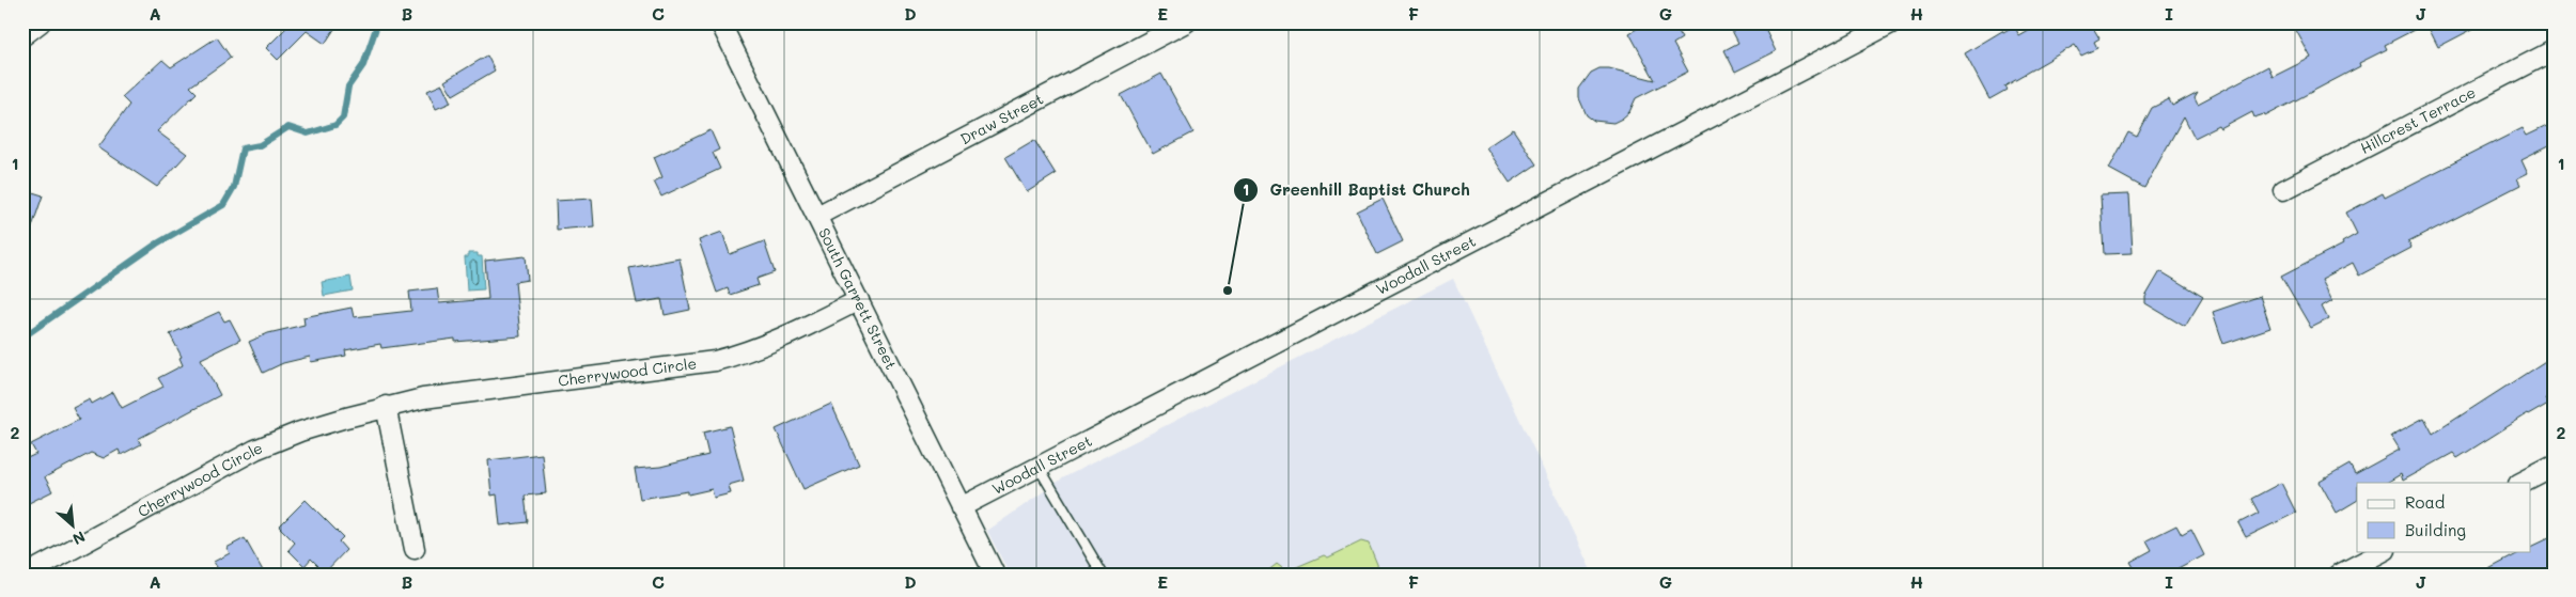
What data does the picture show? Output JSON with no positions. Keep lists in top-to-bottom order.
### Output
{
  "streets": {
    "street": [
      "Draw Street",
      "Hillcrest Terrace",
      "Woodall Street",
      "South Garrett Street",
      "Cherrywood Circle"
    ]
  },
  "crossings": [
    ["Draw Street", "South Garrett Street"],
    ["Woodall Street", "South Garrett Street"],
    ["South Garrett Street", "Cherrywood Circle"]
  ],
  "places": ["Greenhill Baptist Church"],
  "legend": ["Road", "Building"],
  "north": "bottom right",
  "grid": {
    "columns": [
      "A",
      "B",
      "C",
      "D",
      "E",
      "F",
      "G",
      "H",
      "I",
      "J"
    ],
    "rows": ["1", "2"]
  }
}
